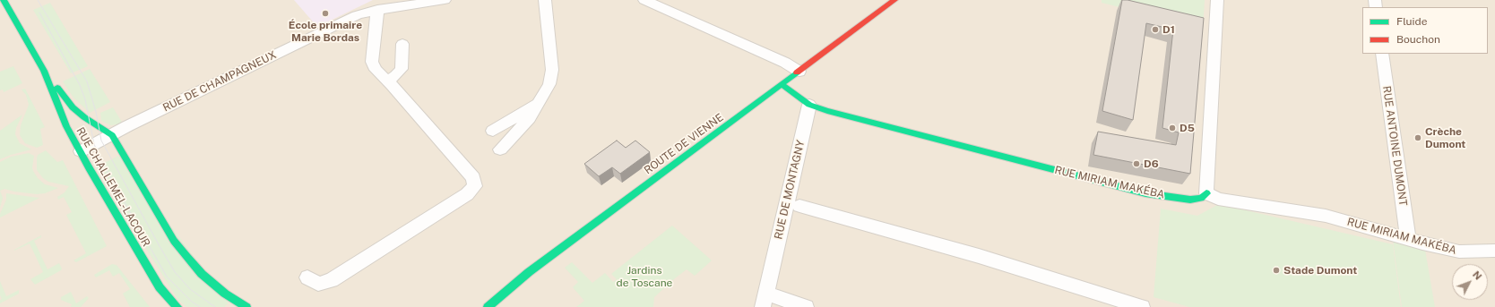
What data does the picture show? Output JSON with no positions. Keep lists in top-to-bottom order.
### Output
{
  "streets": {
    "street": [
      "RUE DE CHAMPAGNEUX",
      "ROUTE DE VIENNE",
      "RUE ANTOINE DUMONT",
      "RUE MIRIAM MAKÉBA",
      "RUE CHALLEMEL-LACOUR",
      "RUE DE MONTAGNY"
    ]
  },
  "crossings": [
    ["RUE DE CHAMPAGNEUX", "RUE CHALLEMEL-LACOUR"],
    ["RUE ANTOINE DUMONT", "RUE MIRIAM MAKÉBA"],
    ["RUE MIRIAM MAKÉBA", "RUE DE MONTAGNY"]
  ],
  "parks": ["Jardins de Toscane"],
  "places": [
    "École primaire Marie Bordas",
    "D1",
    "D5",
    "Crèche Dumont",
    "D6",
    "Stade Dumont"
  ],
  "legend": ["Fluide", "Bouchon"],
  "north": "top right"
}
